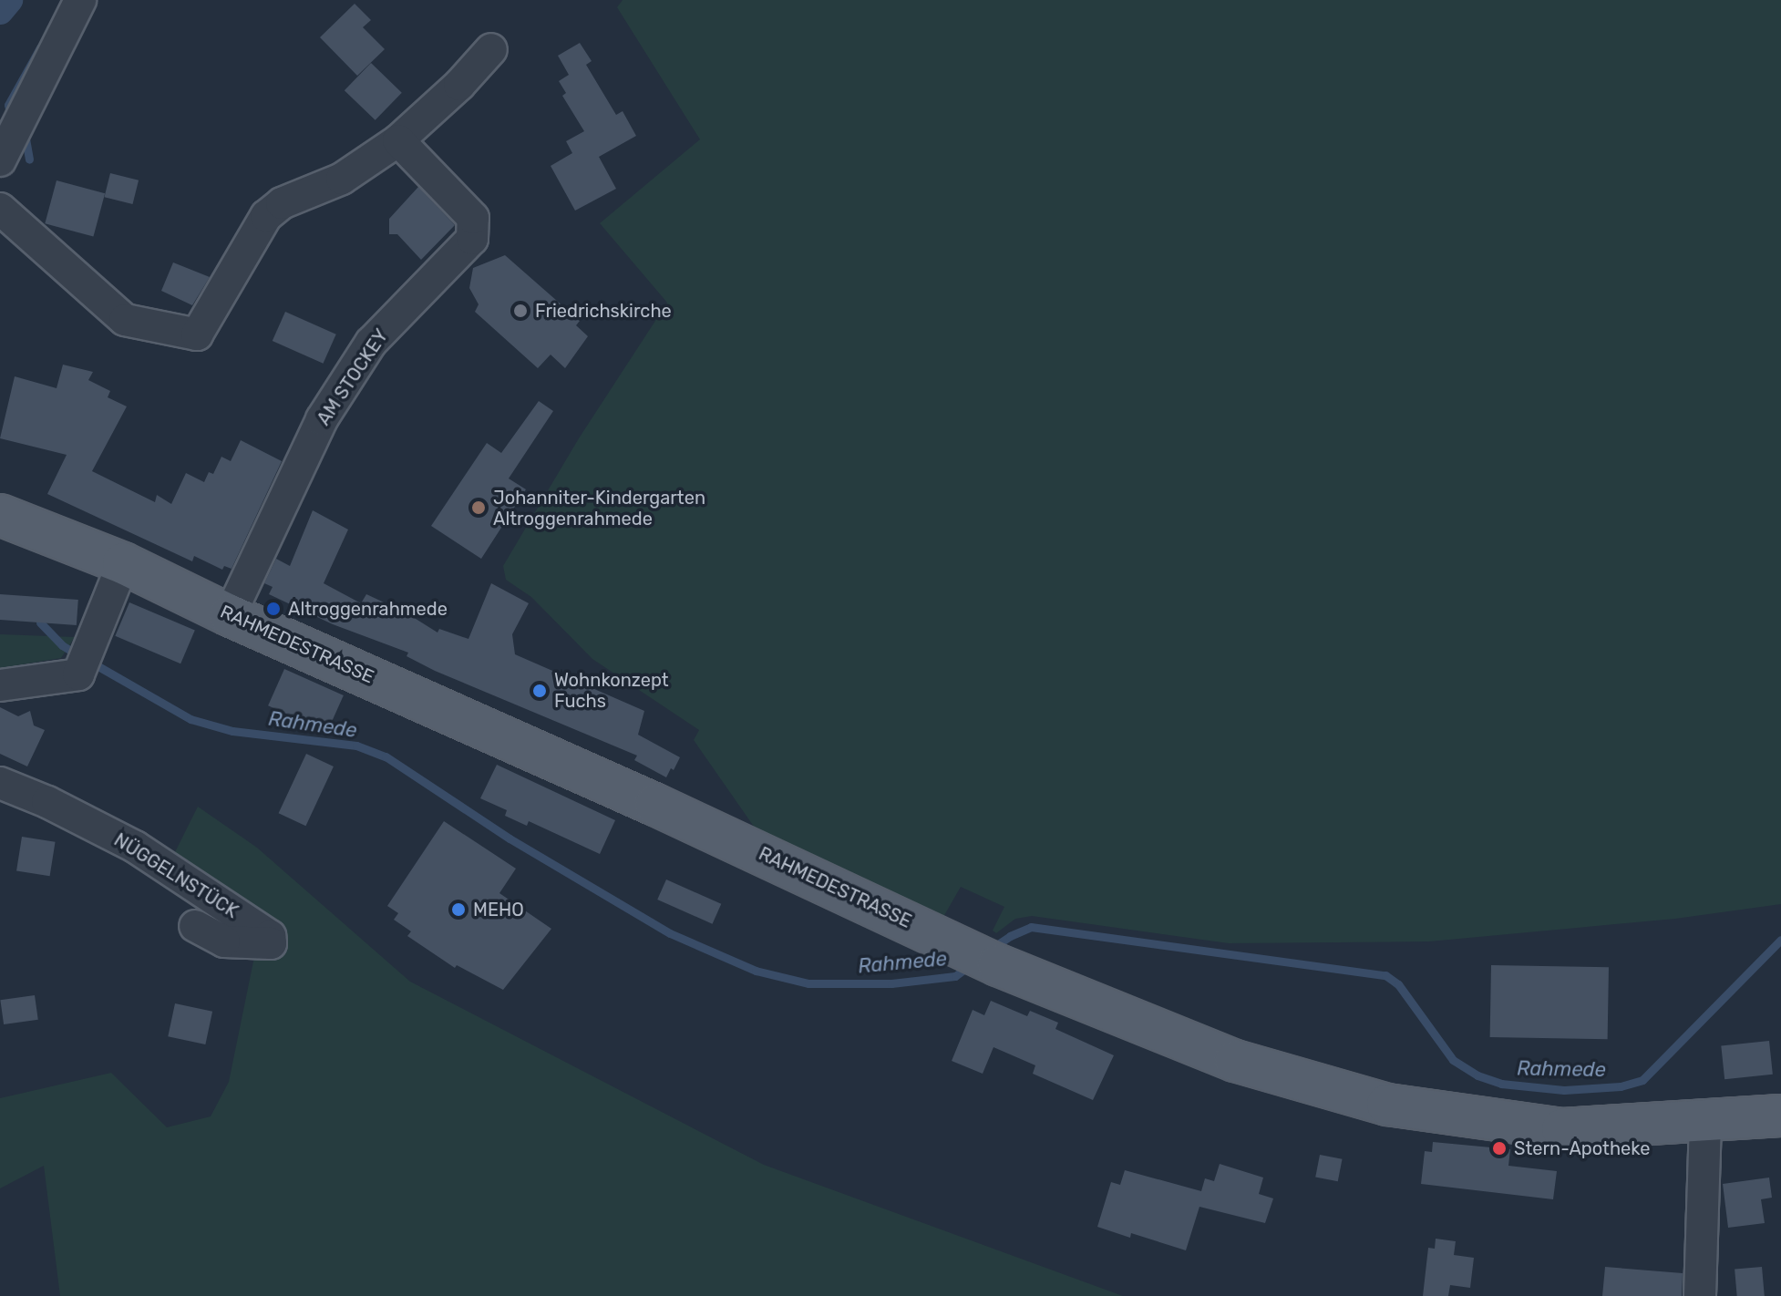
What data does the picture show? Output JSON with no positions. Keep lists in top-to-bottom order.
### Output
{
  "streets": {
    "main road": ["RAHMEDESTRASSE"],
    "street": ["AM STOCKEY", "NÜGGELNSTÜCK"]
  },
  "crossings": [
    ["AM STOCKEY", "RAHMEDESTRASSE"]
  ],
  "water": ["Rahmede"],
  "places": [
    "Friedrichskirche",
    "Johanniter-Kindergarten Altroggenrahmede",
    "Altroggenrahmede",
    "Wohnkonzept Fuchs",
    "MEHO",
    "Stern-Apotheke"
  ]
}
